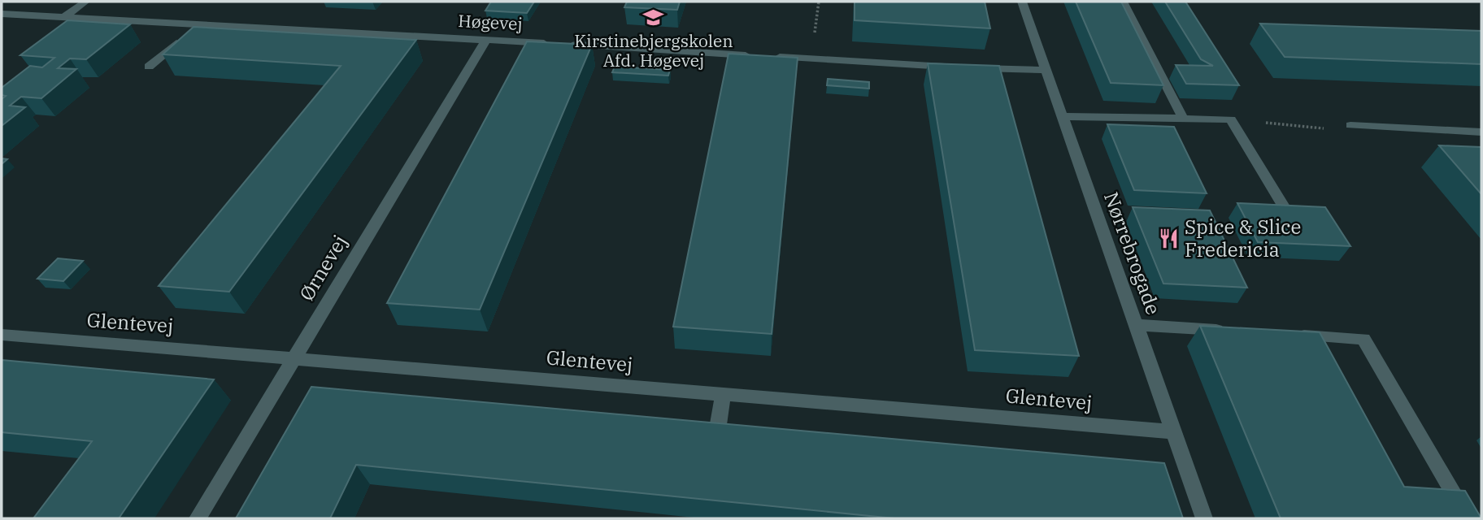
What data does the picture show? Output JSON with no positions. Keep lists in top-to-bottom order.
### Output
{
  "streets": {
    "street": [
      "Høgevej",
      "Nørrebrogade",
      "Ørnevej",
      "Glentevej"
    ]
  },
  "crossings": [
    ["Høgevej", "Nørrebrogade"],
    ["Høgevej", "Ørnevej"],
    ["Nørrebrogade", "Glentevej"],
    ["Ørnevej", "Glentevej"]
  ],
  "places": {
    "school or university": ["Kirstinebjergskolen Afd. Høgevej"],
    "restaurant": ["Spice & Slice Fredericia"]
  }
}
